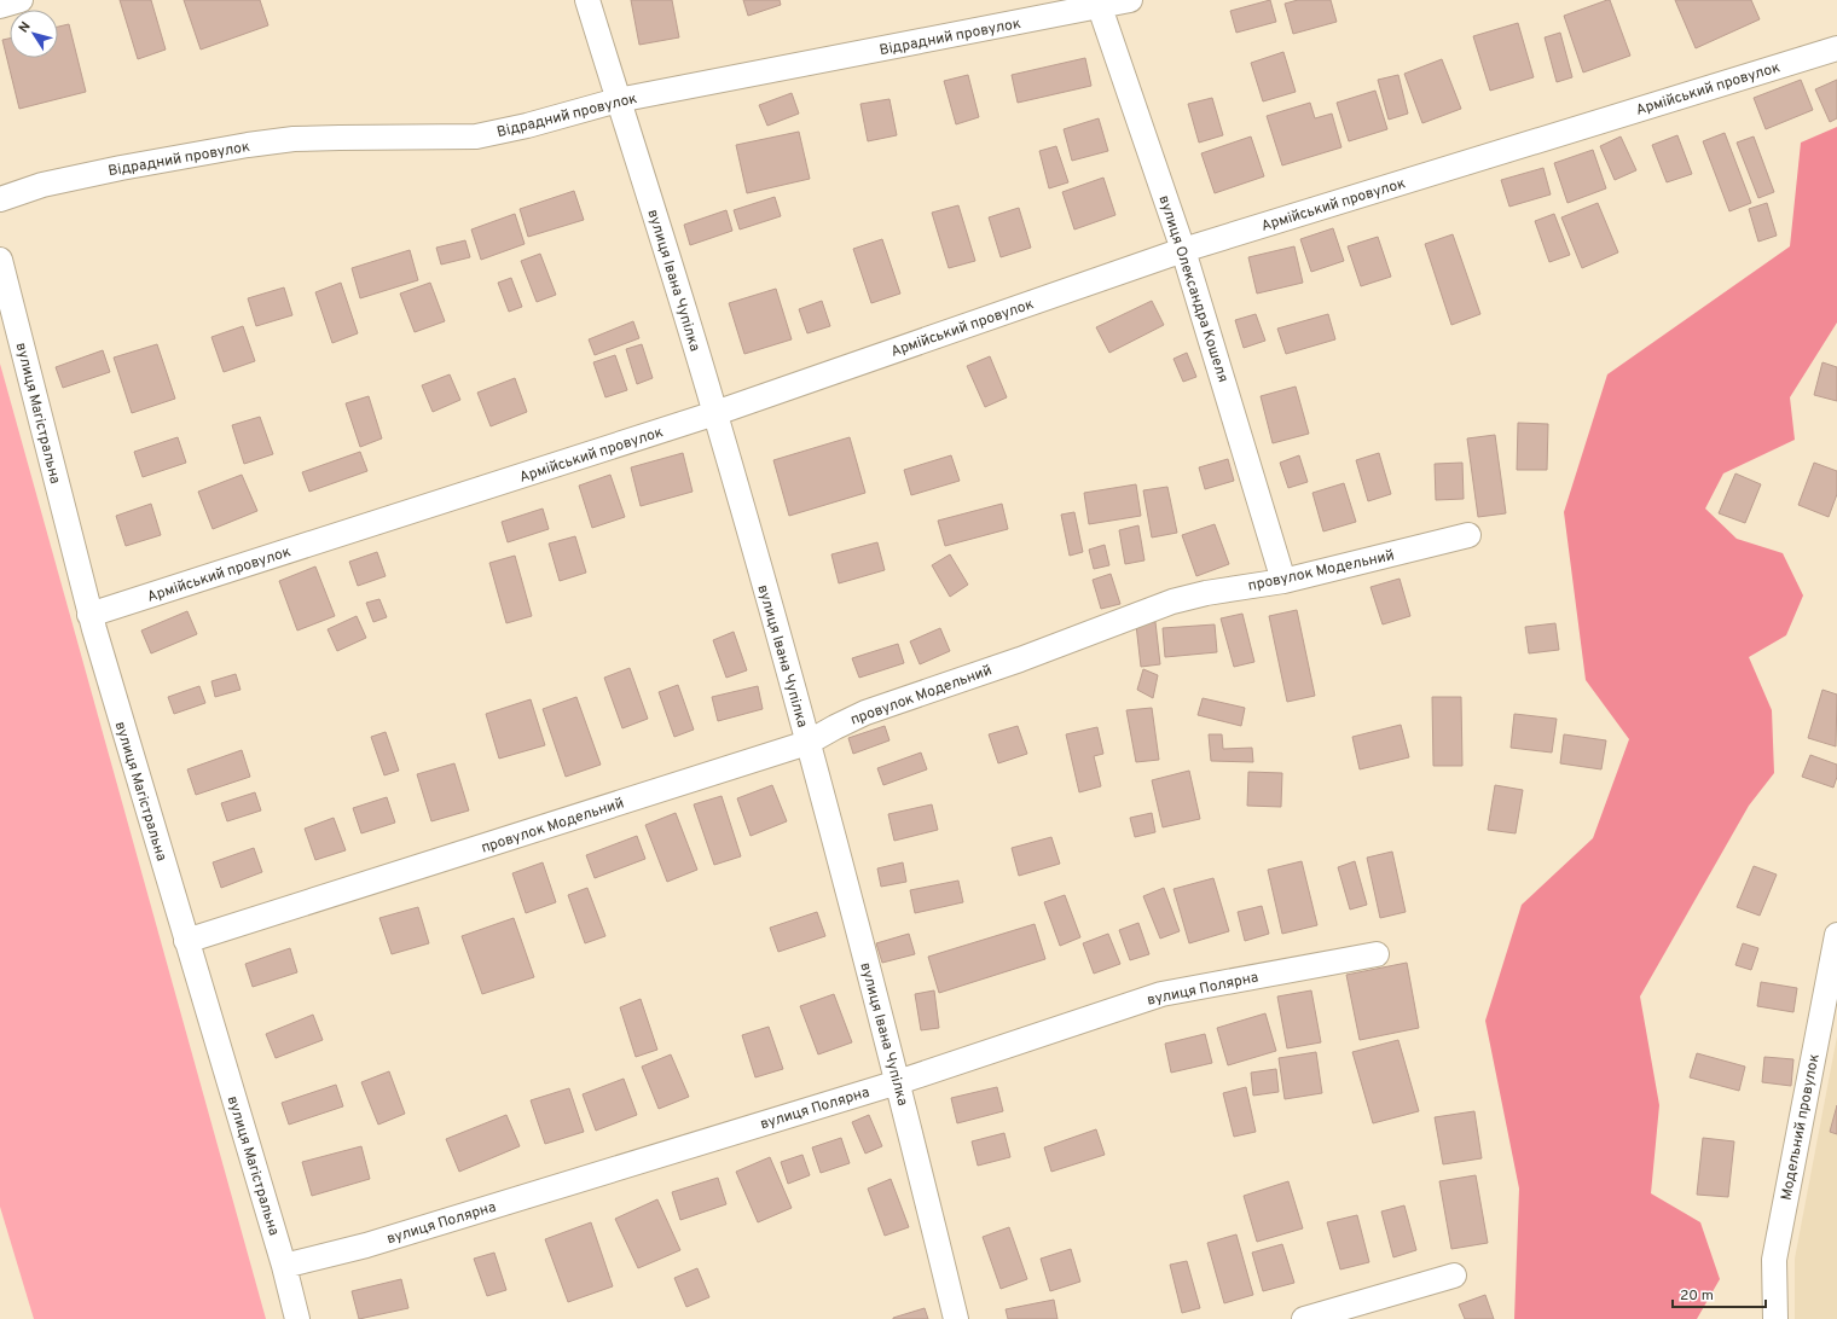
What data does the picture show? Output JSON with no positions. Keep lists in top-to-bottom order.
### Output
{
  "streets": {
    "street": [
      "Відрадний провулок",
      "Армійський провулок",
      "вулиця Івана Чупілка",
      "вулиця Олександра Кошеля",
      "вулиця Магістральна",
      "провулок Модельний",
      "вулиця Полярна",
      "Модельний провулок"
    ]
  },
  "crossings": [
    ["Відрадний провулок", "вулиця Івана Чупілка"],
    ["Відрадний провулок", "вулиця Олександра Кошеля"],
    ["Армійський провулок", "вулиця Івана Чупілка"],
    ["Армійський провулок", "вулиця Олександра Кошеля"],
    ["Армійський провулок", "вулиця Магістральна"],
    ["вулиця Івана Чупілка", "провулок Модельний"],
    ["вулиця Івана Чупілка", "вулиця Полярна"],
    ["вулиця Олександра Кошеля", "провулок Модельний"],
    ["вулиця Магістральна", "провулок Модельний"],
    ["вулиця Магістральна", "вулиця Полярна"]
  ],
  "scale_bar": "20 m",
  "north": "top left"
}
